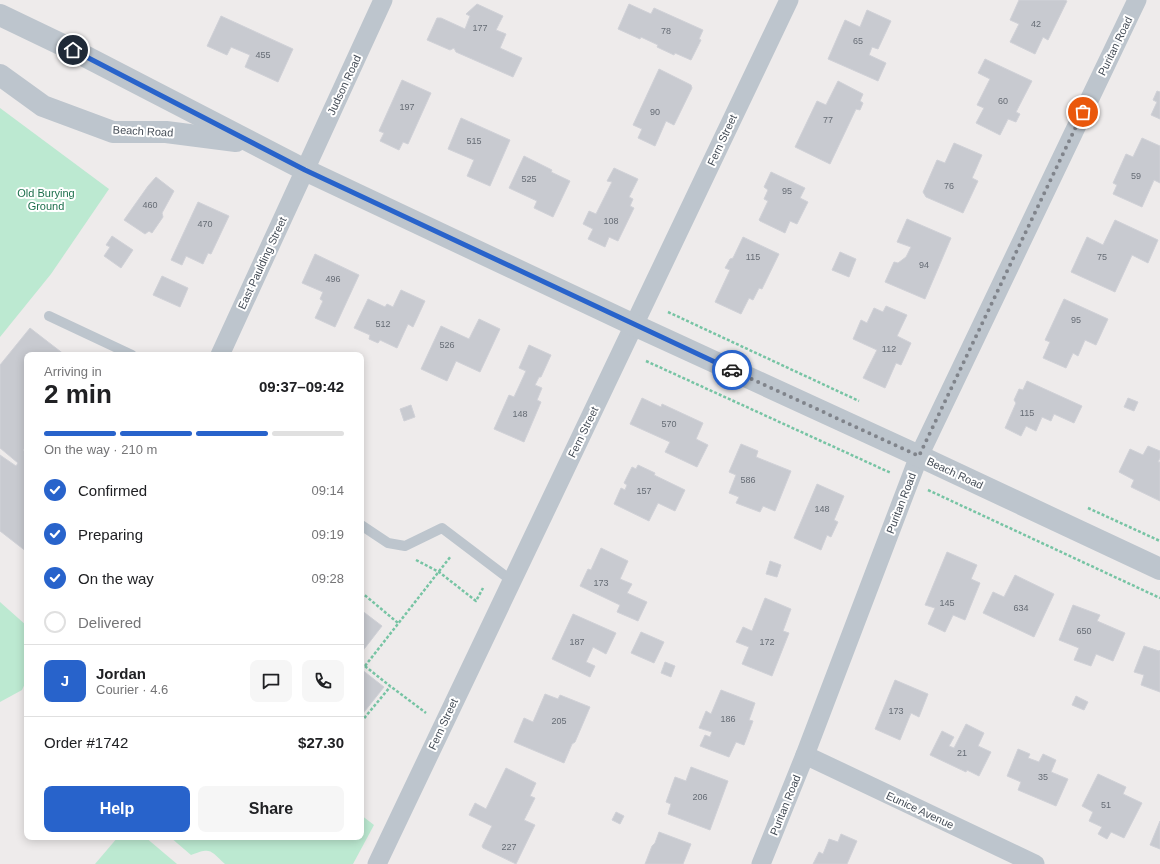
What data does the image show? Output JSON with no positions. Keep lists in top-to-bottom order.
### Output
{
  "streets": {
    "street": [
      "Puritan Road",
      "Judson Road",
      "Beach Road",
      "Fern Street",
      "East Paulding Street",
      "Eunice Avenue"
    ]
  },
  "crossings": [
    ["Puritan Road", "Beach Road"],
    ["Puritan Road", "Eunice Avenue"],
    ["Judson Road", "Beach Road"],
    ["Judson Road", "East Paulding Street"],
    ["Beach Road", "Fern Street"],
    ["Beach Road", "East Paulding Street"]
  ],
  "parks": ["Old Burying Ground"],
  "house_numbers": [
    "42",
    "177",
    "78",
    "65",
    "455",
    "60",
    "197",
    "90",
    "77",
    "515",
    "59",
    "525",
    "76",
    "95",
    "460",
    "108",
    "470",
    "115",
    "75",
    "94",
    "496",
    "95",
    "512",
    "526",
    "112",
    "115",
    "148",
    "570",
    "586",
    "157",
    "148",
    "173",
    "145",
    "634",
    "650",
    "187",
    "172",
    "173",
    "186",
    "205",
    "21",
    "35",
    "206",
    "51",
    "227"
  ],
  "page": {
    "heading": ["2 min", "Arriving in", "09:37–09:42"],
    "panel": [
      "Jordan",
      "Courier · 4.6",
      "Order #1742",
      "$27.30"
    ],
    "bar": "On the way · 210 m",
    "list": [
      ["Confirmed", "09:14"],
      ["Preparing", "09:19"],
      ["On the way", "09:28"],
      "Delivered"
    ],
    "round": "J",
    "buttons": ["Help", "Share"]
  }
}
